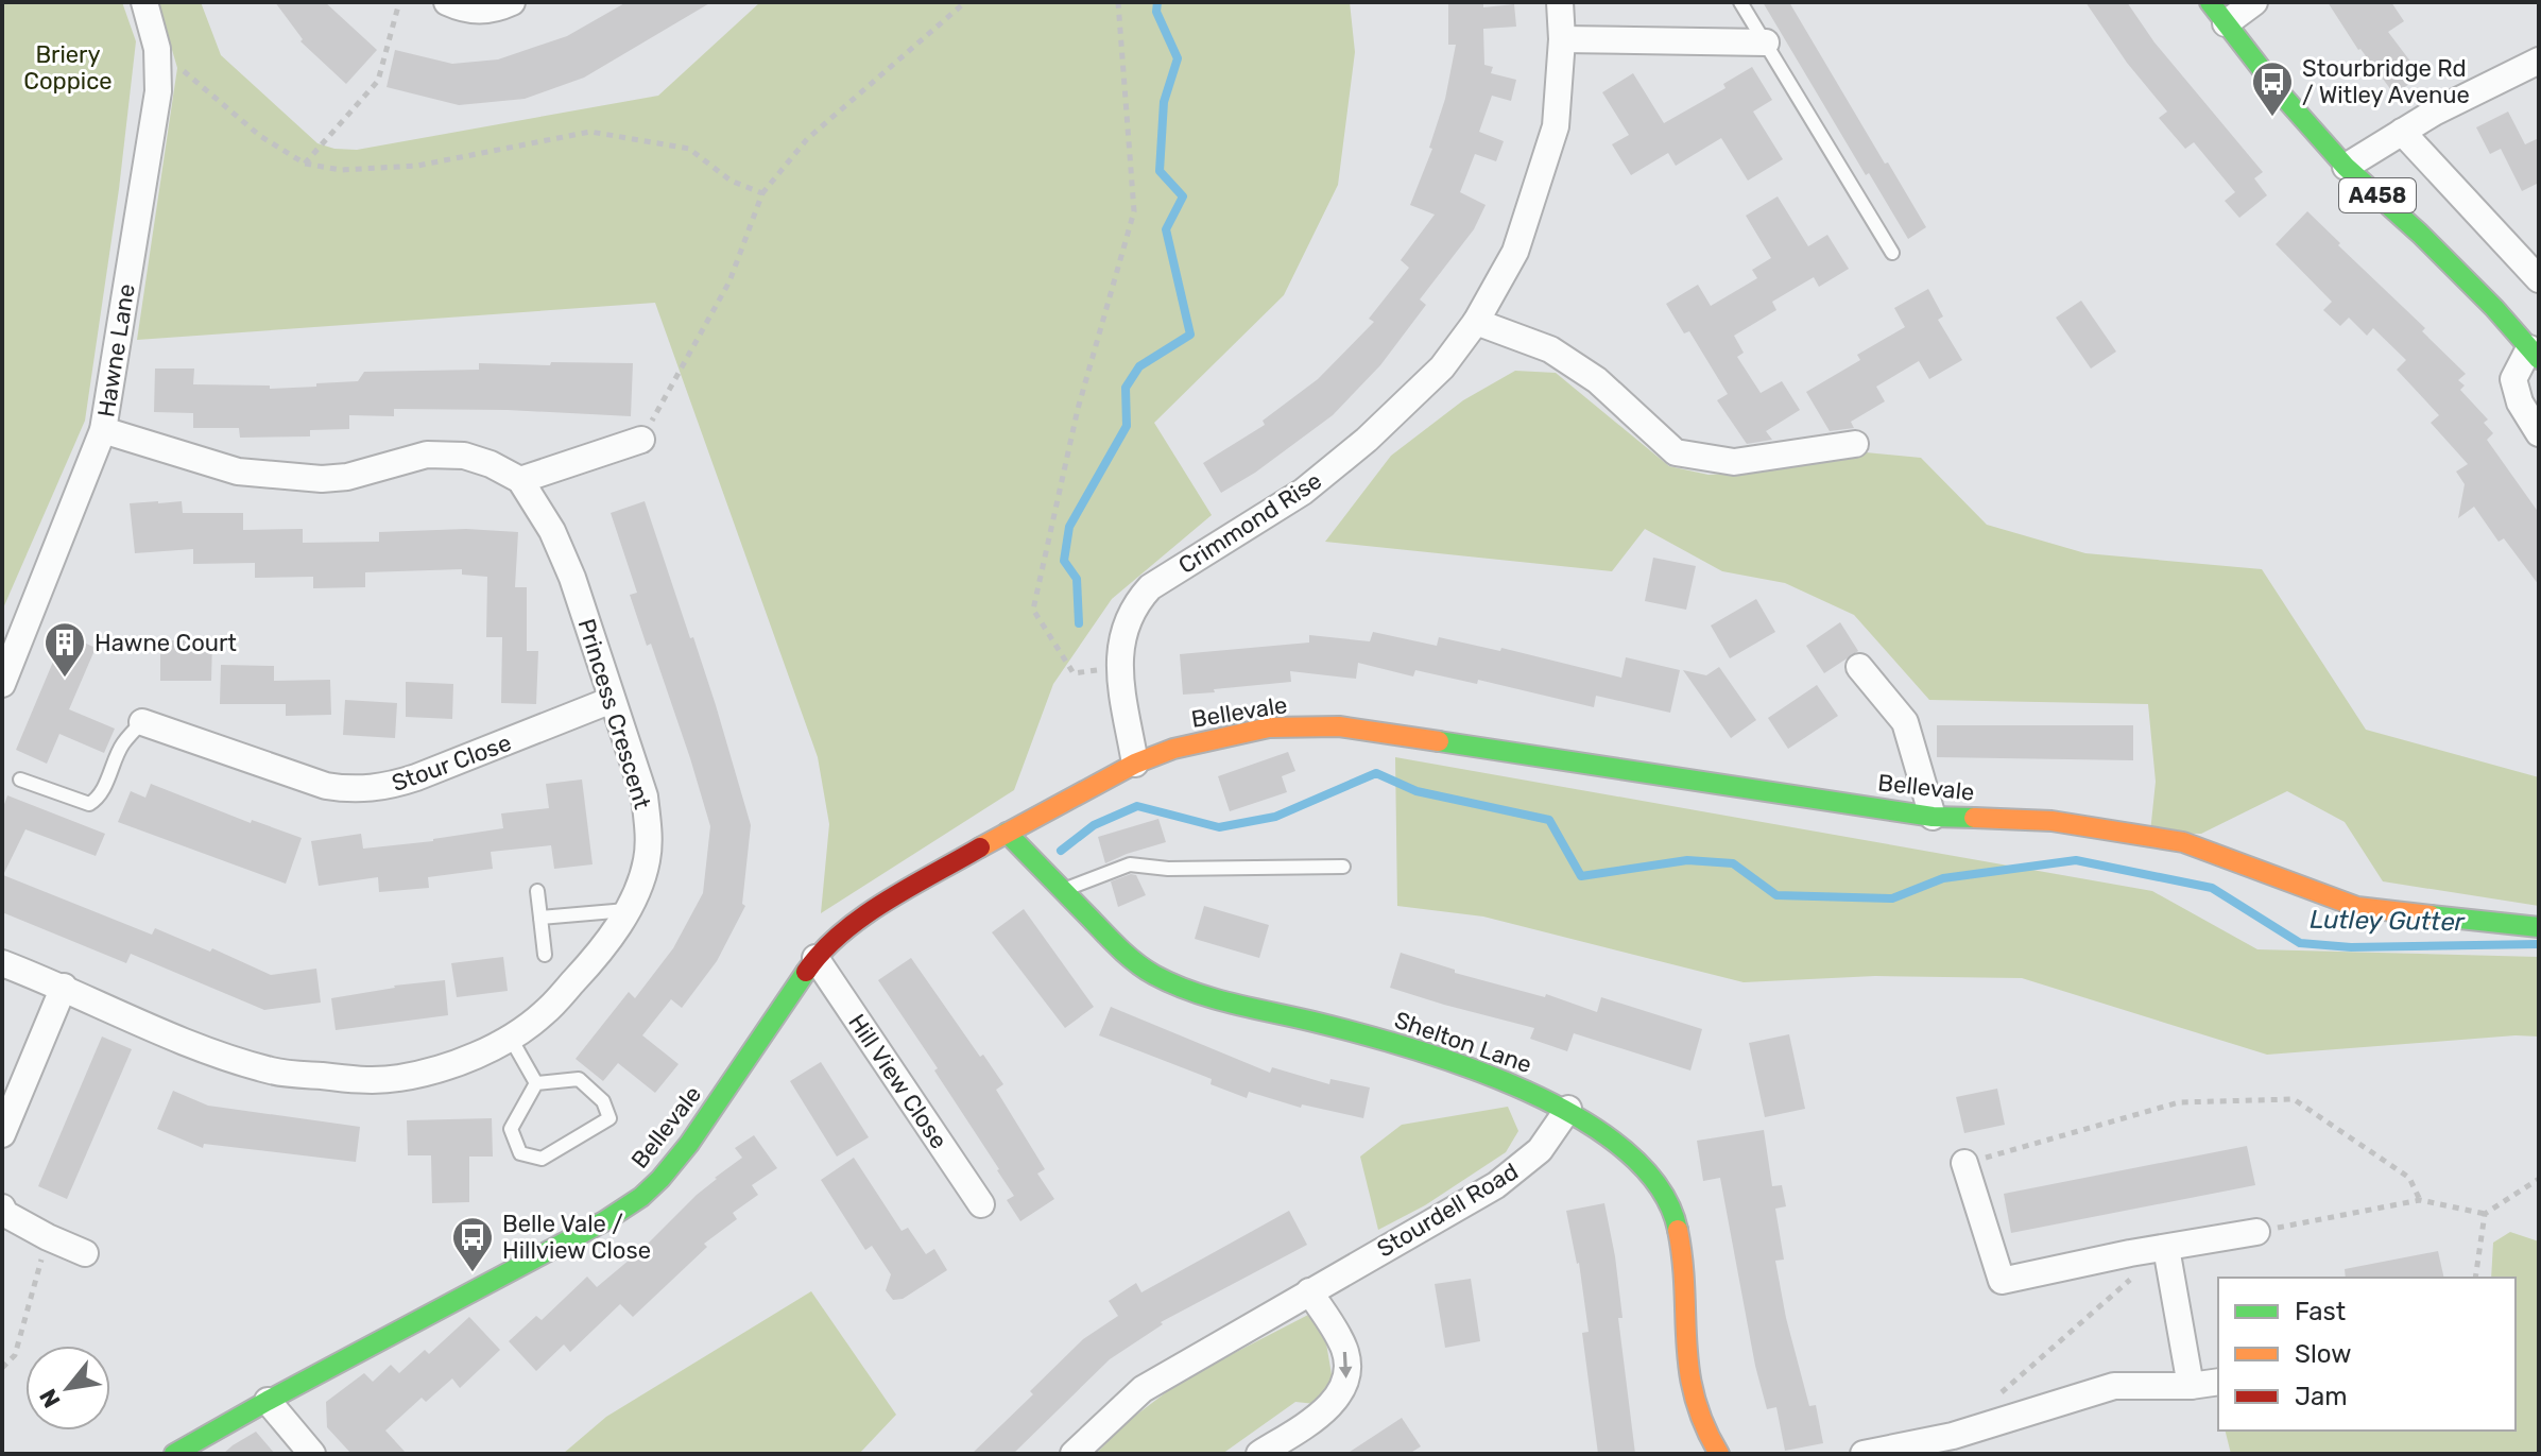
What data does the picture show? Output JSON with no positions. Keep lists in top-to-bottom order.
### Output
{
  "streets": {
    "main road": ["A458", "Bellevale", "Shelton Lane"],
    "street": [
      "Hawne Lane",
      "Crimmond Rise",
      "Princess Crescent",
      "Stour Close",
      "Hill View Close",
      "Stourdell Road"
    ]
  },
  "crossings": [
    ["Crimmond Rise", "Bellevale"],
    ["Bellevale", "Shelton Lane"],
    ["Bellevale", "Hill View Close"],
    ["Princess Crescent", "Stour Close"],
    ["Shelton Lane", "Stourdell Road"]
  ],
  "water": ["Lutley Gutter"],
  "parks": ["Briery Coppice"],
  "places": {
    "bus stop": ["Stourbridge Rd / Witley Avenue", "Belle Vale / Hillview Close"],
    "building": ["Hawne Court"]
  },
  "legend": ["Fast", "Slow", "Jam"],
  "north": "bottom left"
}
